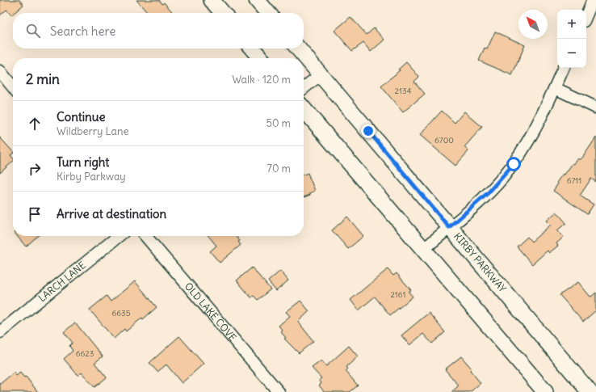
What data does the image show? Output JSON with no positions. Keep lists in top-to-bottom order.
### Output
{
  "streets": {
    "main road": ["KIRBY PARKWAY"],
    "street": ["LARCH LANE", "OLD LAKE COVE"]
  },
  "house_numbers": [
    "2134",
    "6700",
    "6711",
    "2161",
    "6635",
    "6623"
  ],
  "north": "top left",
  "page": {
    "map_buttons": ["+", "−"],
    "search": "Search here",
    "heading": ["2 min", "Walk · 120 m"],
    "list": [
      ["Continue", "Wildberry Lane", "50 m"],
      ["Turn right", "Kirby Parkway", "70 m"],
      "Arrive at destination"
    ]
  }
}
